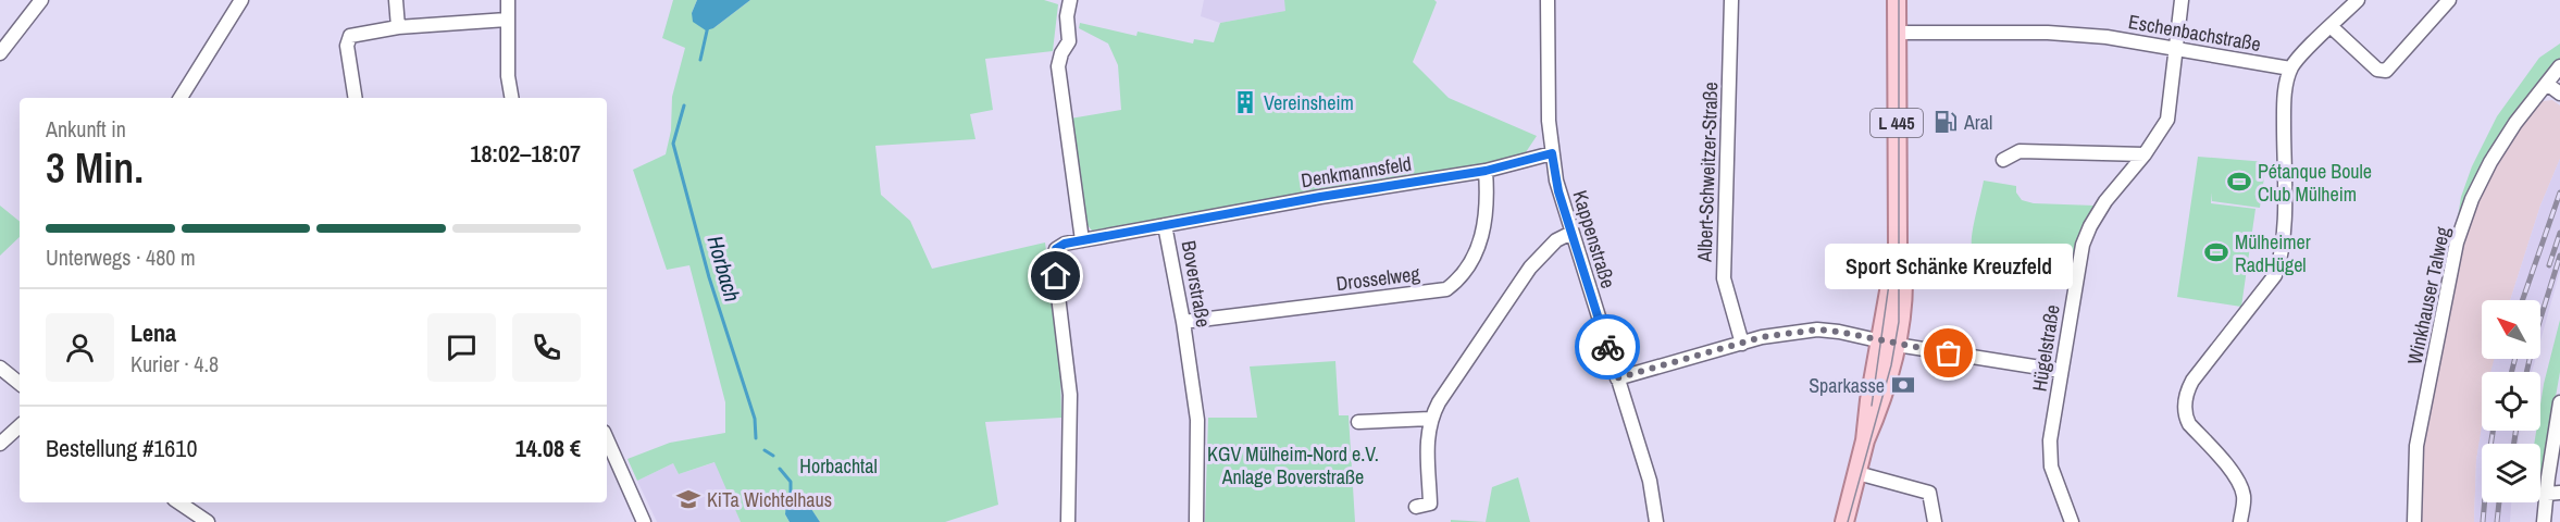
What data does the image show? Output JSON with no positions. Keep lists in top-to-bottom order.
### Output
{
  "streets": {
    "main road": ["L 445"],
    "street": [
      "Eschenbachstraße",
      "Denkmannsfeld",
      "Albert-Schweitzer-Straße",
      "Kappenstraße",
      "Drosselweg",
      "Boverstraße",
      "Winkhauser Talweg",
      "Hügelstraße"
    ]
  },
  "crossings": [
    ["Eschenbachstraße", "L 445"],
    ["Eschenbachstraße", "Hügelstraße"],
    ["Denkmannsfeld", "Kappenstraße"],
    ["Denkmannsfeld", "Drosselweg"],
    ["Denkmannsfeld", "Boverstraße"],
    ["Drosselweg", "Boverstraße"]
  ],
  "water": ["Horbach"],
  "parks": ["KGV Mülheim-Nord e.V. Anlage Boverstraße", "Horbachtal"],
  "places": {
    "building": ["Vereinsheim"],
    "fuel station": ["Aral"],
    "sports": ["Pétanque Boule Club Mülheim", "Mülheimer RadHügel"],
    "other": ["Sport Schänke Kreuzfeld"],
    "bank": ["Sparkasse"],
    "school or university": ["KiTa Wichtelhaus"]
  },
  "north": "top left",
  "page": {
    "heading": ["3 Min.", "Ankunft in", "18:02–18:07"],
    "panel": [
      "Lena",
      "Kurier · 4.8",
      "Bestellung #1610",
      "14.08 €"
    ],
    "bar": "Unterwegs · 480 m",
    "bubble": "Sport Schänke Kreuzfeld"
  }
}
